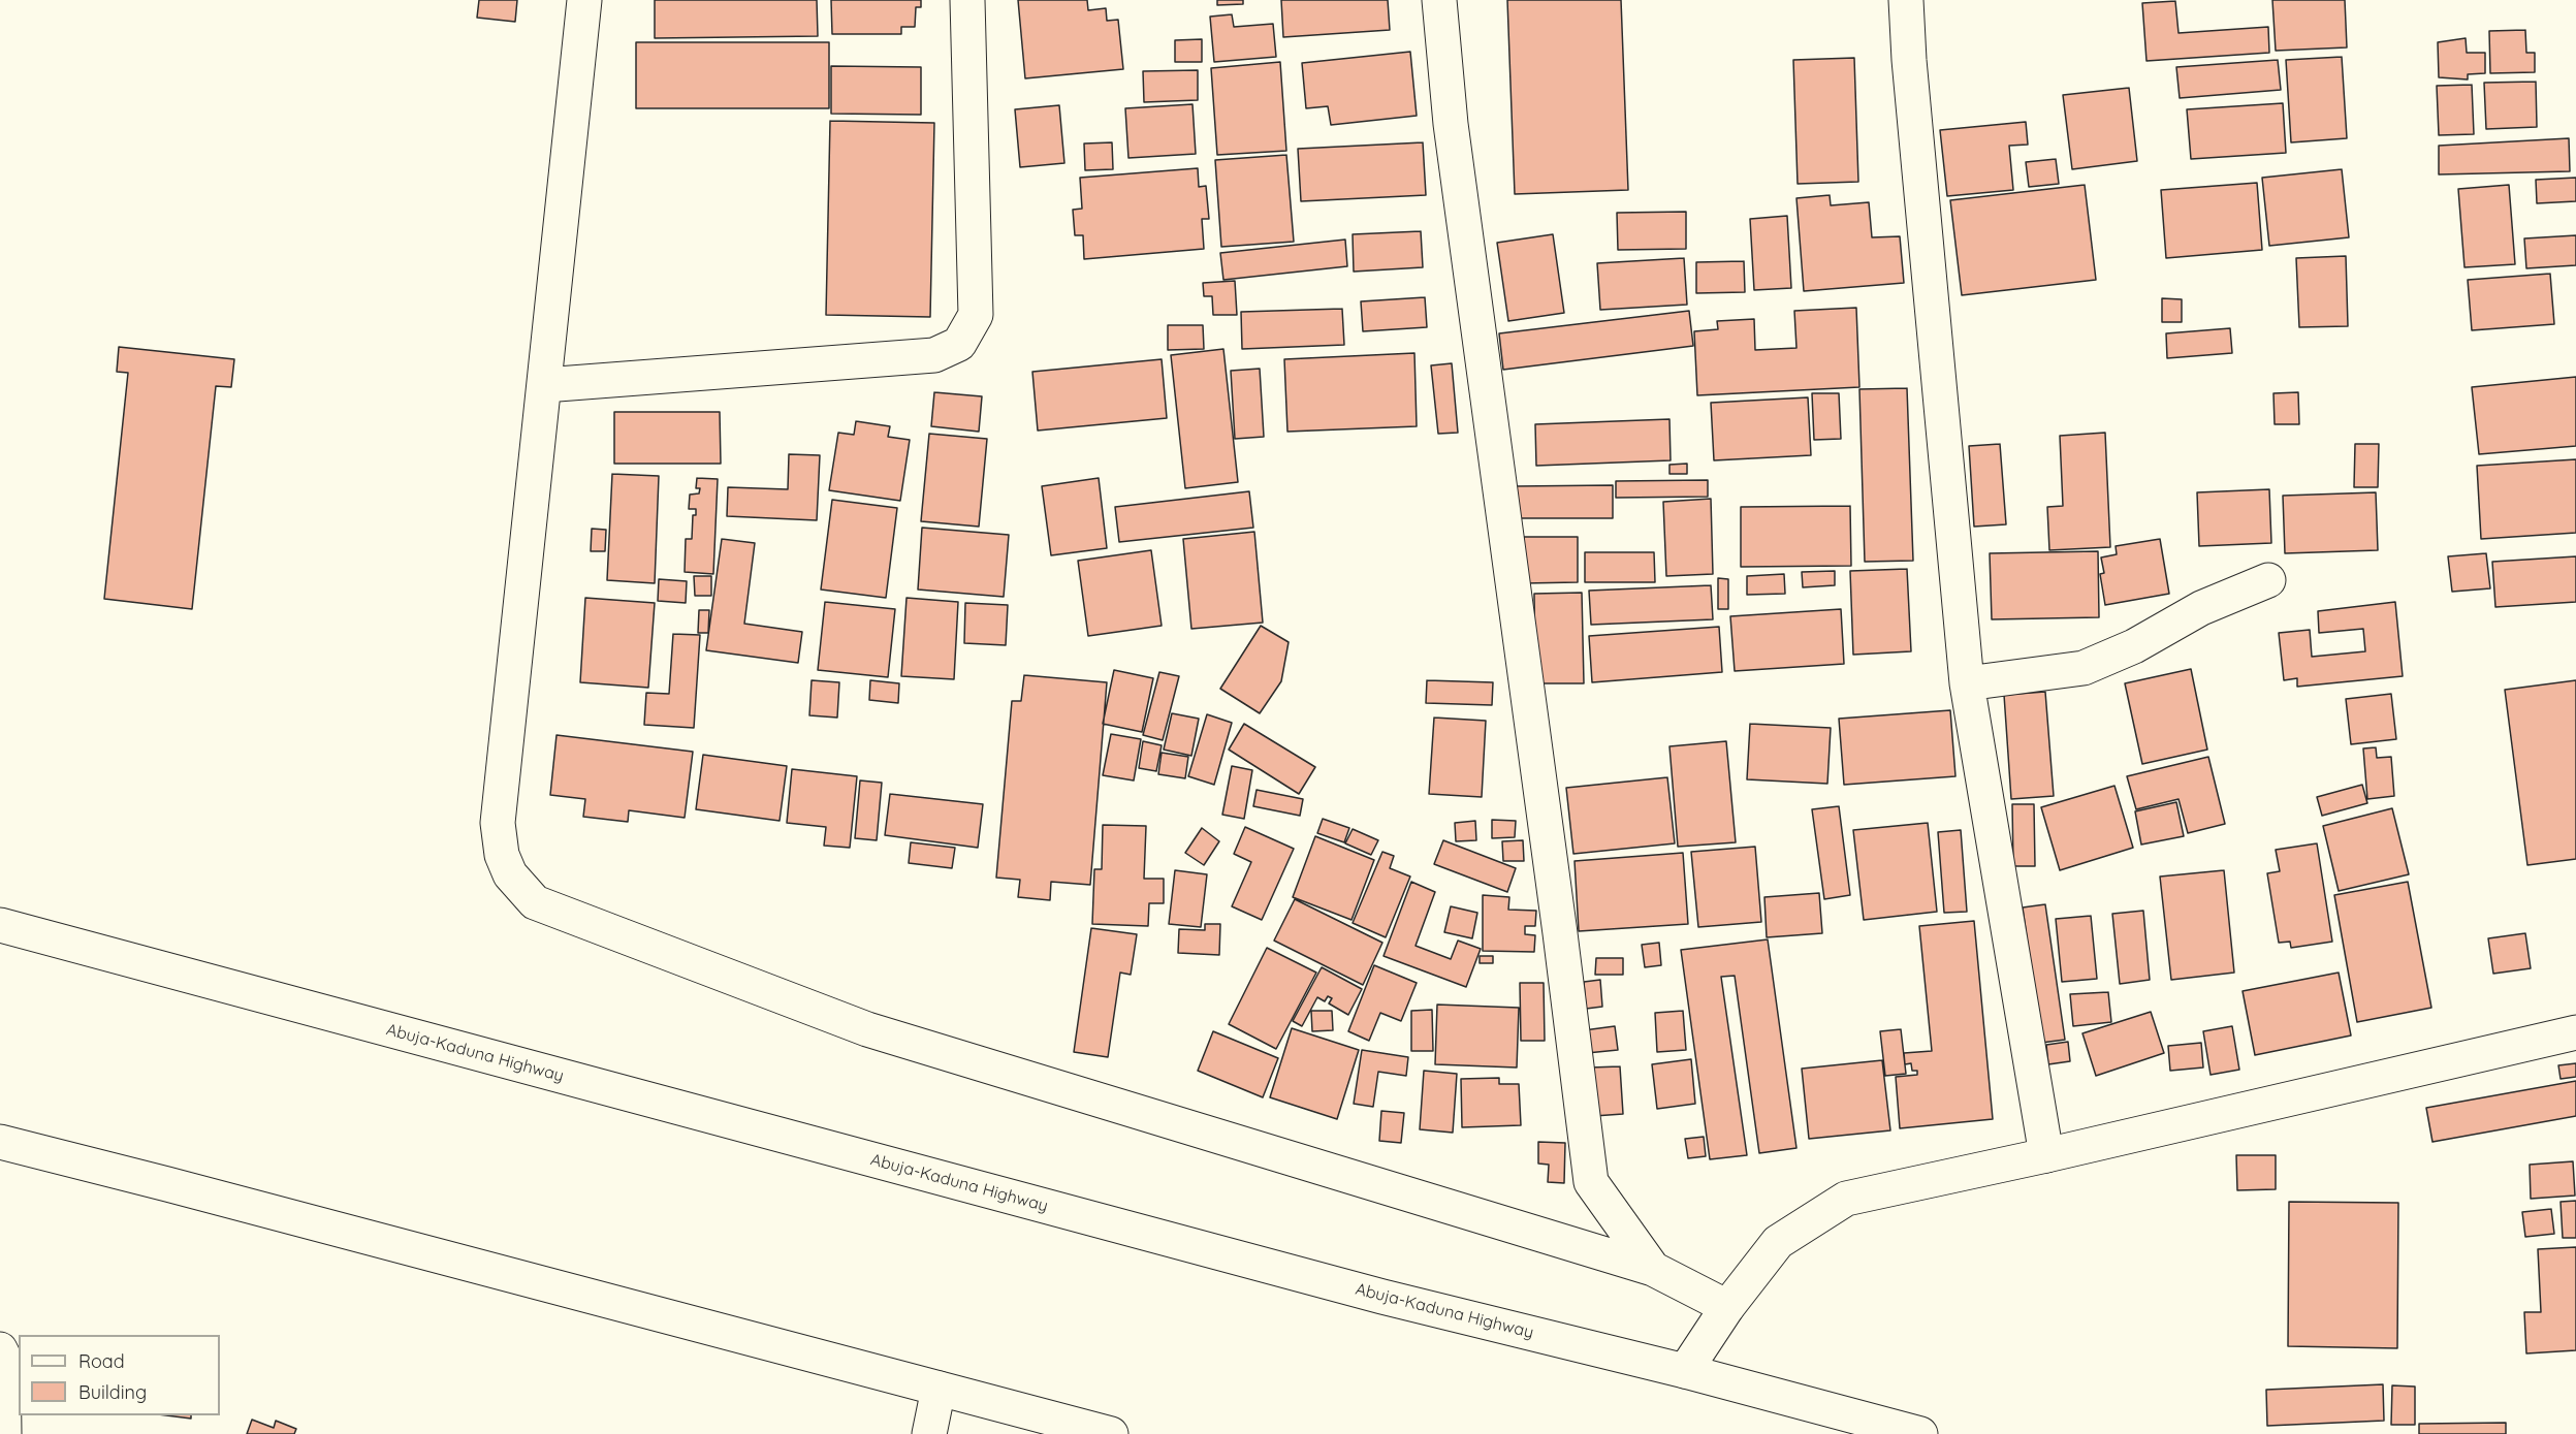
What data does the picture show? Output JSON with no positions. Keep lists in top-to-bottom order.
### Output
{
  "streets": {
    "main road": ["Abuja-Kaduna Highway"]
  },
  "legend": ["Road", "Building"]
}
